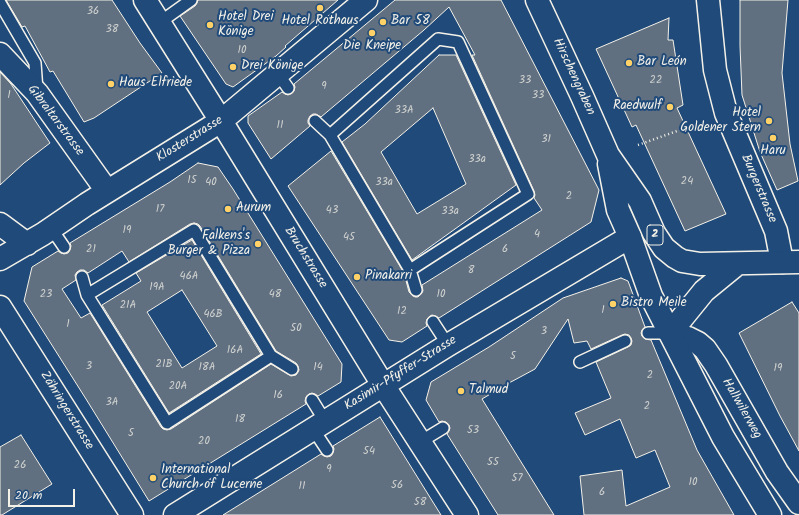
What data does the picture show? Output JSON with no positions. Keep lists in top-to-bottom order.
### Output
{
  "streets": {
    "street": [
      "Hirschengraben",
      "Gibraltarstrasse",
      "Klosterstrasse",
      "Burgerstrasse",
      "2",
      "Bruchstrasse",
      "Kasimir-Pfyffer-Strasse",
      "Hallwilerweg",
      "Zähringerstrasse"
    ]
  },
  "crossings": [
    ["Hirschengraben", "2"],
    ["Gibraltarstrasse", "Klosterstrasse"],
    ["Klosterstrasse", "Bruchstrasse"],
    ["Burgerstrasse", "2"],
    ["2", "Kasimir-Pfyffer-Strasse"],
    ["2", "Hallwilerweg"],
    ["Bruchstrasse", "Kasimir-Pfyffer-Strasse"]
  ],
  "places": [
    "Hotel Rothaus",
    "Bar 58",
    "Hotel Drei Könige",
    "Die Kneipe",
    "Bar León",
    "Drei Könige",
    "Haus Elfriede",
    "Raedwulf",
    "Hotel Goldener Stern",
    "Haru",
    "Aurum",
    "Falkens's Burger & Pizza",
    "Pinakarri",
    "Bistro Meile",
    "Talmud",
    "International Church of Lucerne"
  ],
  "house_numbers": [
    "36",
    "38",
    "10",
    "33",
    "22",
    "9",
    "1",
    "33",
    "33A",
    "11",
    "31",
    "33a",
    "15",
    "24",
    "40",
    "33a",
    "2",
    "17",
    "43",
    "33a",
    "19",
    "4",
    "45",
    "21",
    "6",
    "8",
    "46A",
    "19A",
    "23",
    "48",
    "10",
    "21A",
    "1",
    "12",
    "46B",
    "1",
    "50",
    "3",
    "16A",
    "5",
    "21B",
    "3",
    "18A",
    "14",
    "19",
    "2",
    "20A",
    "16",
    "3A",
    "2",
    "18",
    "53",
    "5",
    "20",
    "54",
    "55",
    "26",
    "9",
    "57",
    "10",
    "56",
    "11",
    "6",
    "58"
  ],
  "scale_bar": "20 m"
}
